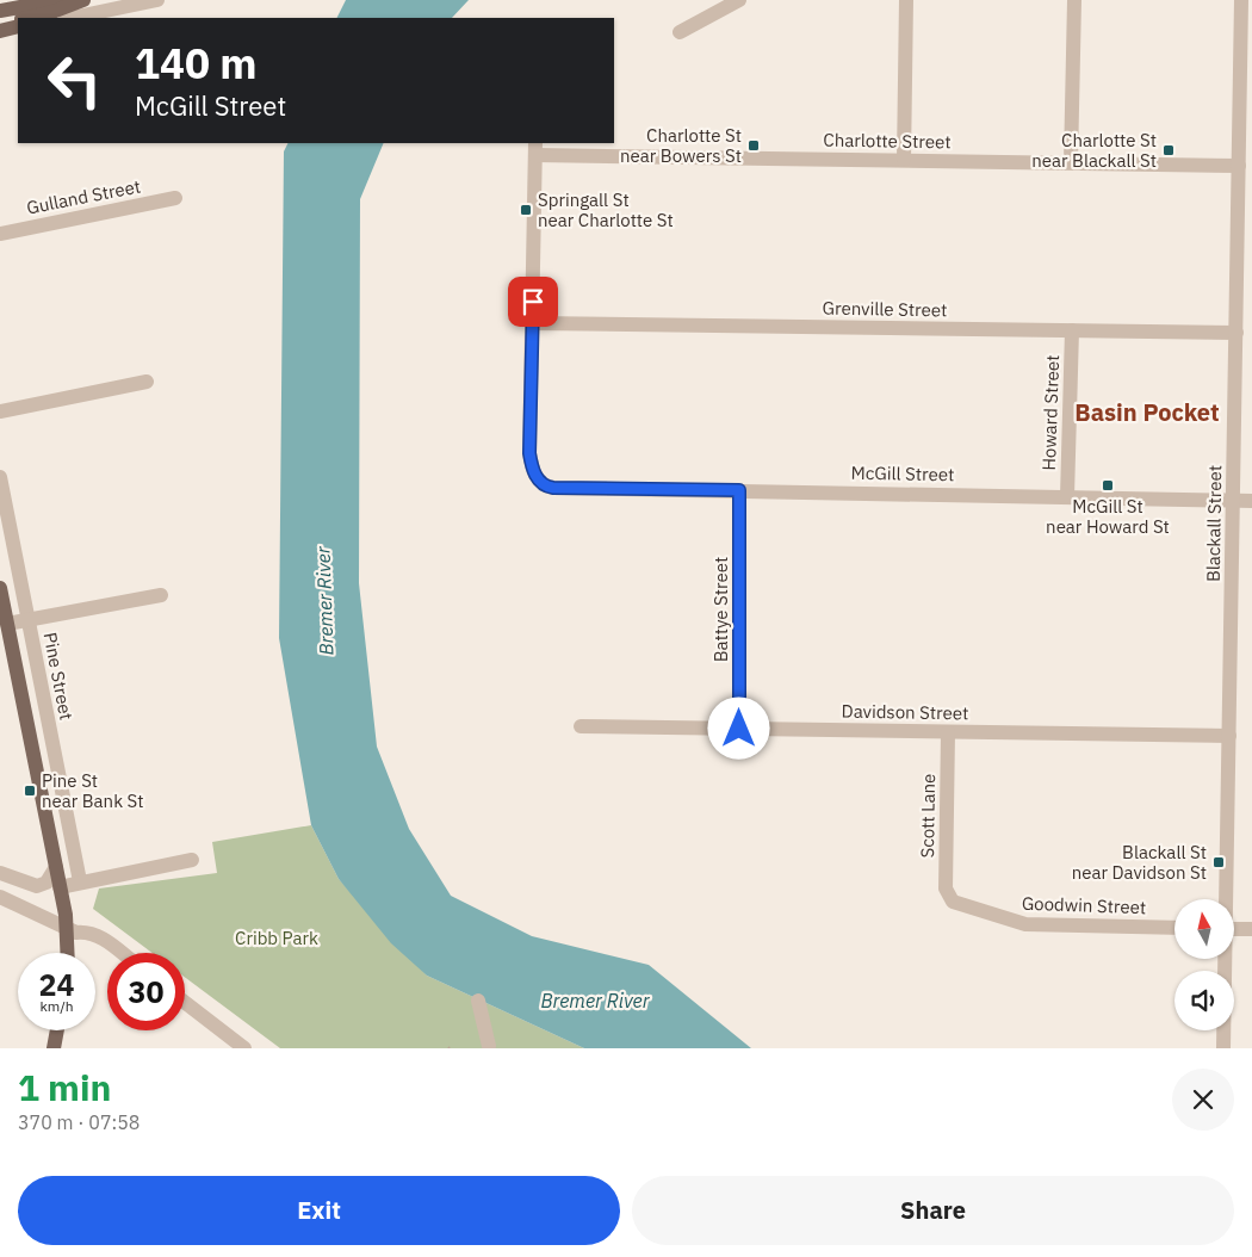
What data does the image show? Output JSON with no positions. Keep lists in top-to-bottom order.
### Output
{
  "streets": {
    "street": [
      "Charlotte Street",
      "Gulland Street",
      "Grenville Street",
      "Howard Street",
      "McGill Street",
      "Blackall Street",
      "Battye Street",
      "Pine Street",
      "Davidson Street",
      "Scott Lane",
      "Goodwin Street"
    ]
  },
  "crossings": [
    ["Charlotte Street", "Blackall Street"],
    ["Grenville Street", "Howard Street"],
    ["Grenville Street", "McGill Street"],
    ["Grenville Street", "Blackall Street"],
    ["Howard Street", "McGill Street"],
    ["McGill Street", "Blackall Street"],
    ["McGill Street", "Battye Street"],
    ["Blackall Street", "Davidson Street"],
    ["Battye Street", "Davidson Street"],
    ["Davidson Street", "Scott Lane"],
    ["Scott Lane", "Goodwin Street"]
  ],
  "districts": ["Basin Pocket"],
  "water": ["Bremer River"],
  "parks": ["Cribb Park"],
  "places": {
    "transit": [
      "Charlotte St near Bowers St",
      "Charlotte St near Blackall St",
      "Springall St near Charlotte St",
      "McGill St near Howard St",
      "Pine St near Bank St",
      "Blackall St near Davidson St"
    ]
  },
  "north": "top",
  "page": {
    "turn": ["140 m", "McGill Street"],
    "speed": "24 km/h",
    "limit": "30",
    "heading": ["1 min", "370 m · 07:58"],
    "buttons": ["Exit", "Share"]
  }
}
